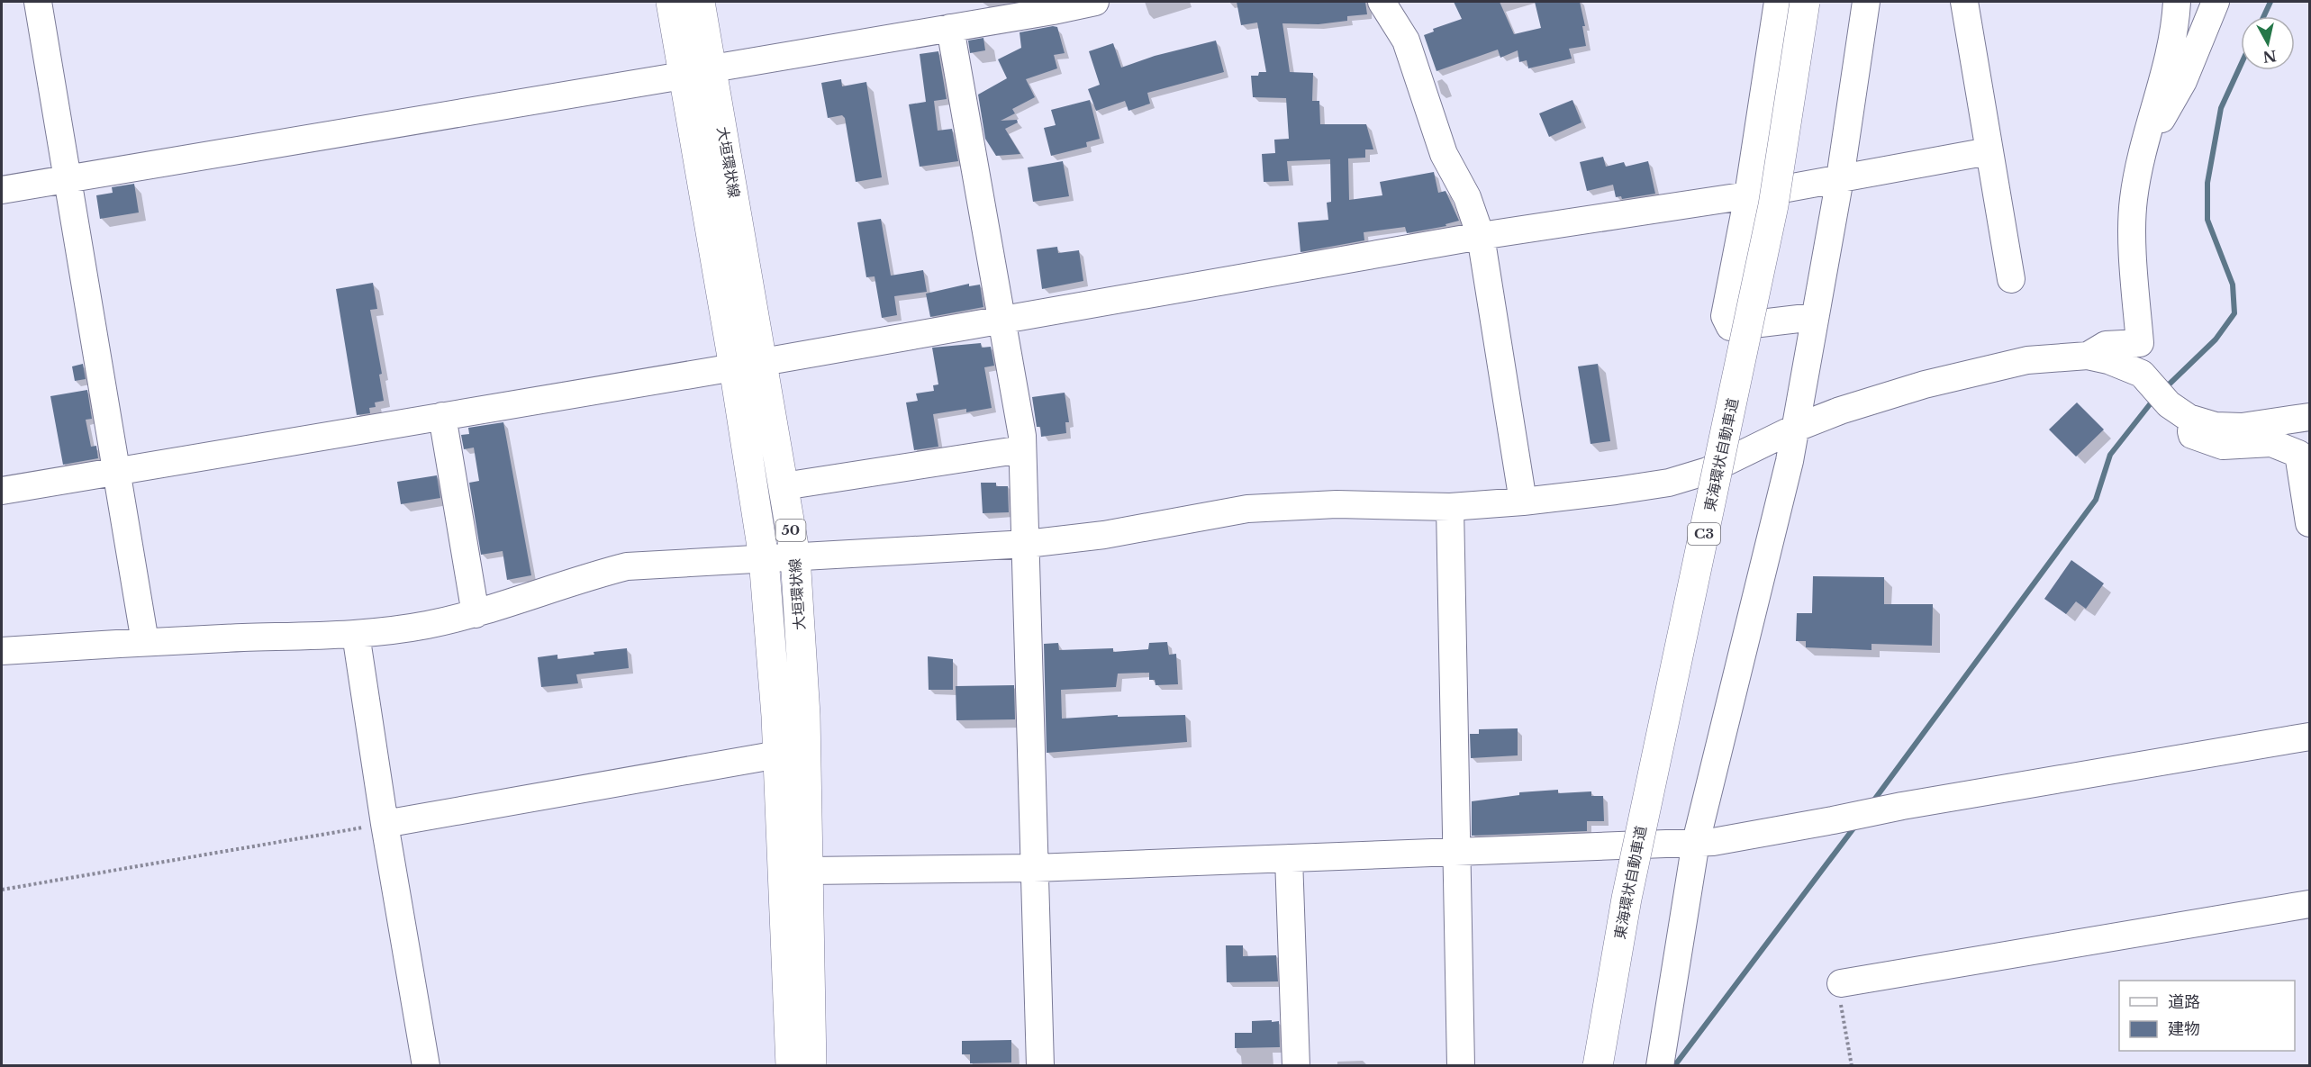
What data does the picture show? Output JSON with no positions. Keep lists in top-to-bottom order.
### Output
{
  "streets": {
    "main road": [
      "大垣環状線",
      "東海環状自動車道",
      "50",
      "C3"
    ]
  },
  "legend": ["道路", "建物"],
  "north": "bottom"
}
